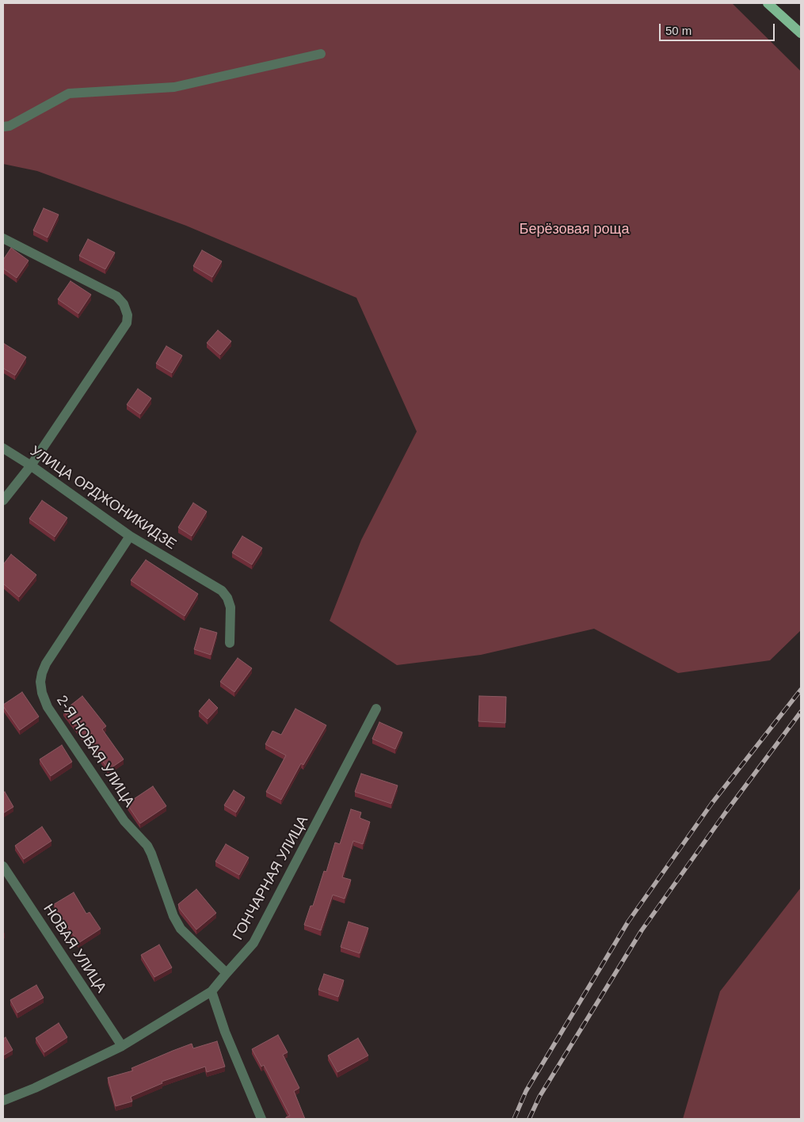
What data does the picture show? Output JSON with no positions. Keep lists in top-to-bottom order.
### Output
{
  "streets": {
    "street": [
      "УЛИЦА ОРДЖОНИКИДЗЕ",
      "2-Я НОВАЯ УЛИЦА",
      "ГОНЧАРНАЯ УЛИЦА",
      "НОВАЯ УЛИЦА"
    ]
  },
  "crossings": [
    ["УЛИЦА ОРДЖОНИКИДЗЕ", "2-Я НОВАЯ УЛИЦА"],
    ["2-Я НОВАЯ УЛИЦА", "ГОНЧАРНАЯ УЛИЦА"],
    ["ГОНЧАРНАЯ УЛИЦА", "НОВАЯ УЛИЦА"]
  ],
  "parks": ["Берёзовая роща"],
  "scale_bar": "50 m"
}
